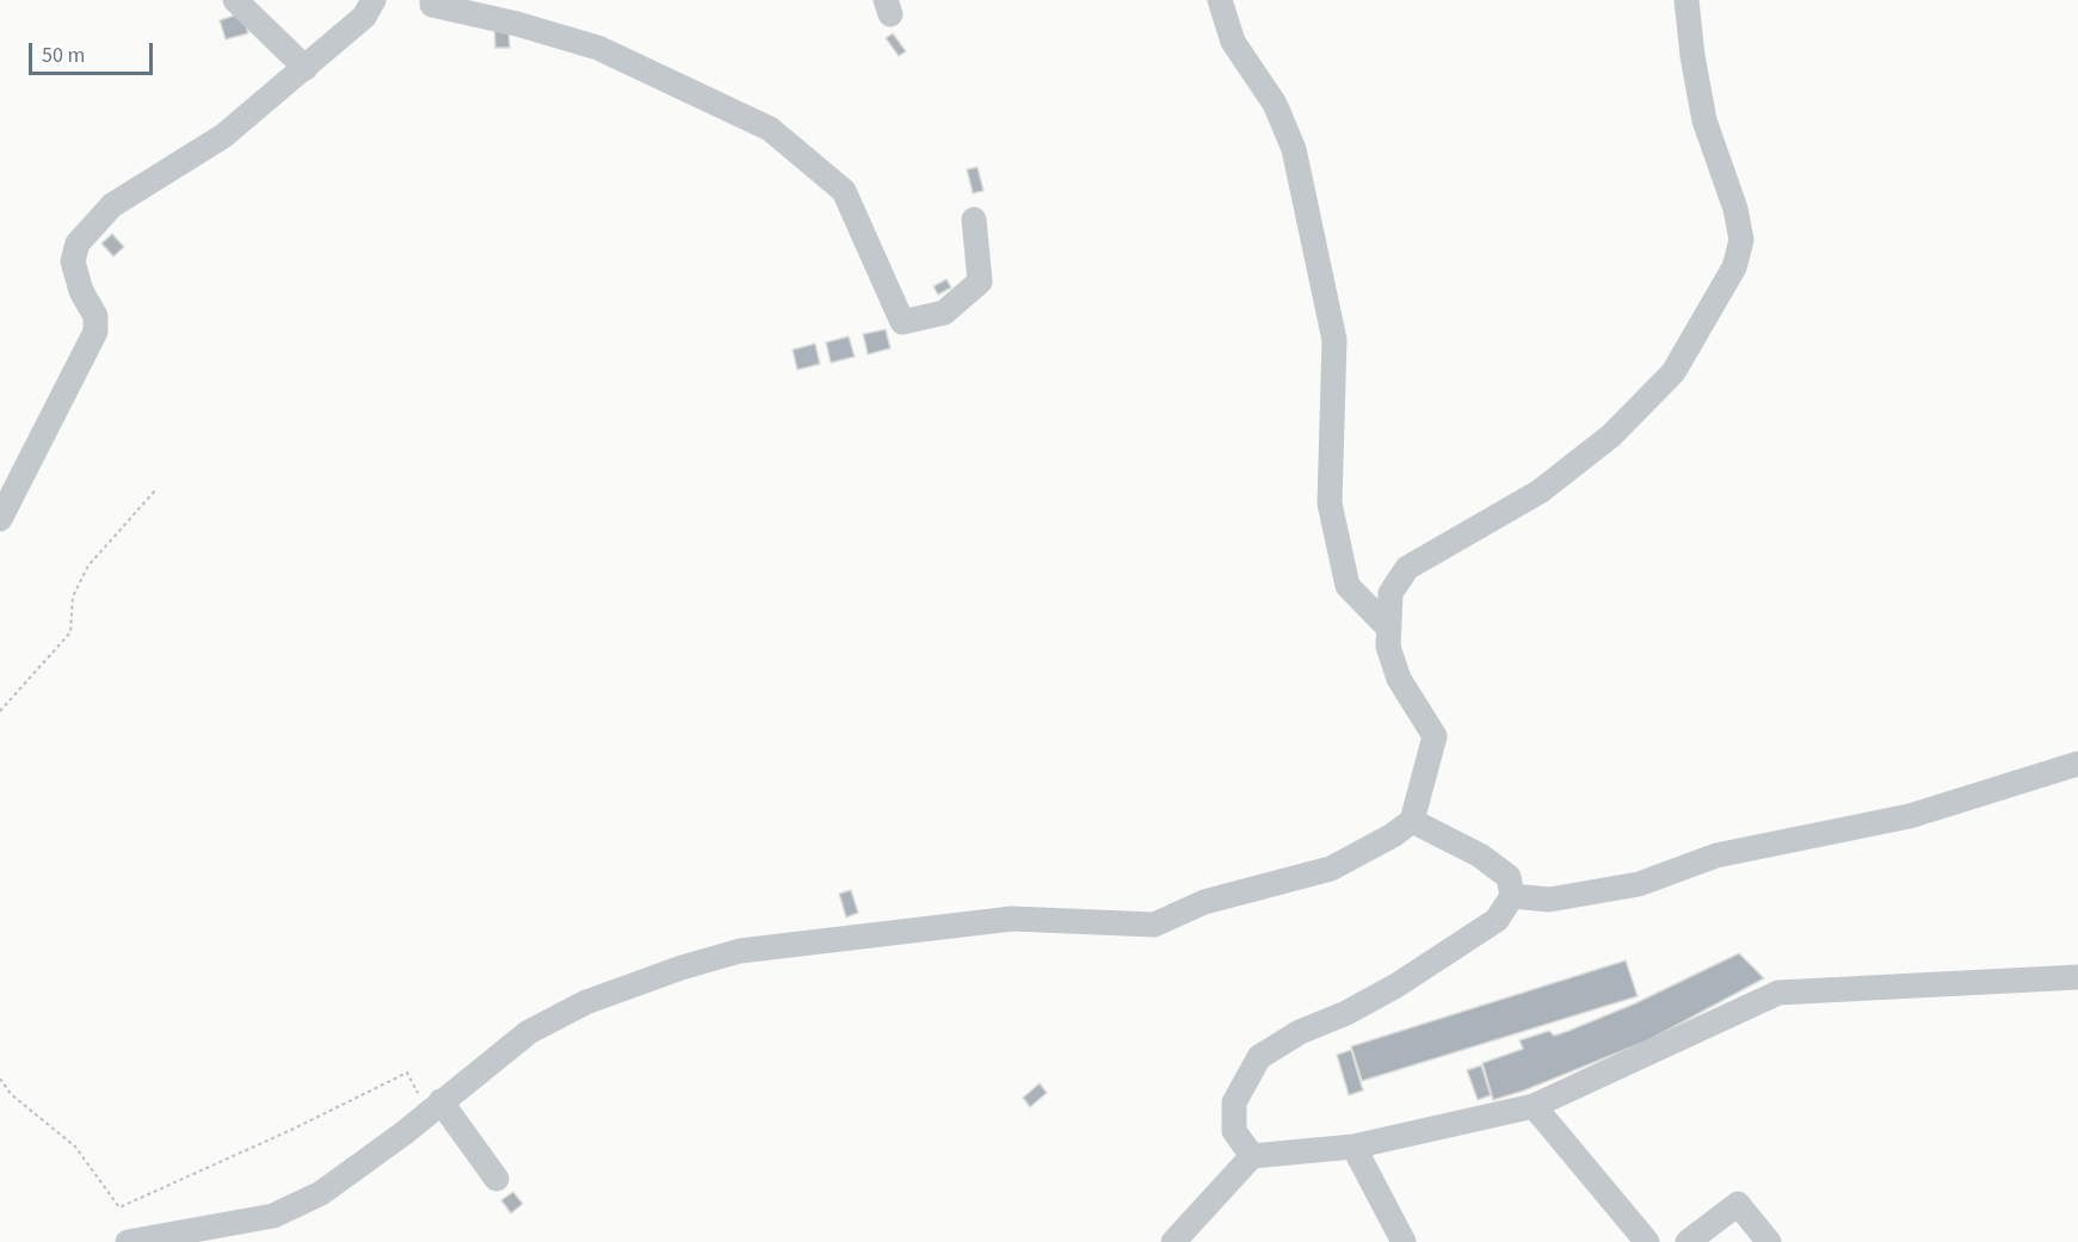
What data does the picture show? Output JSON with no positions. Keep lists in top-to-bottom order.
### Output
{
  "scale_bar": "50 m"
}
